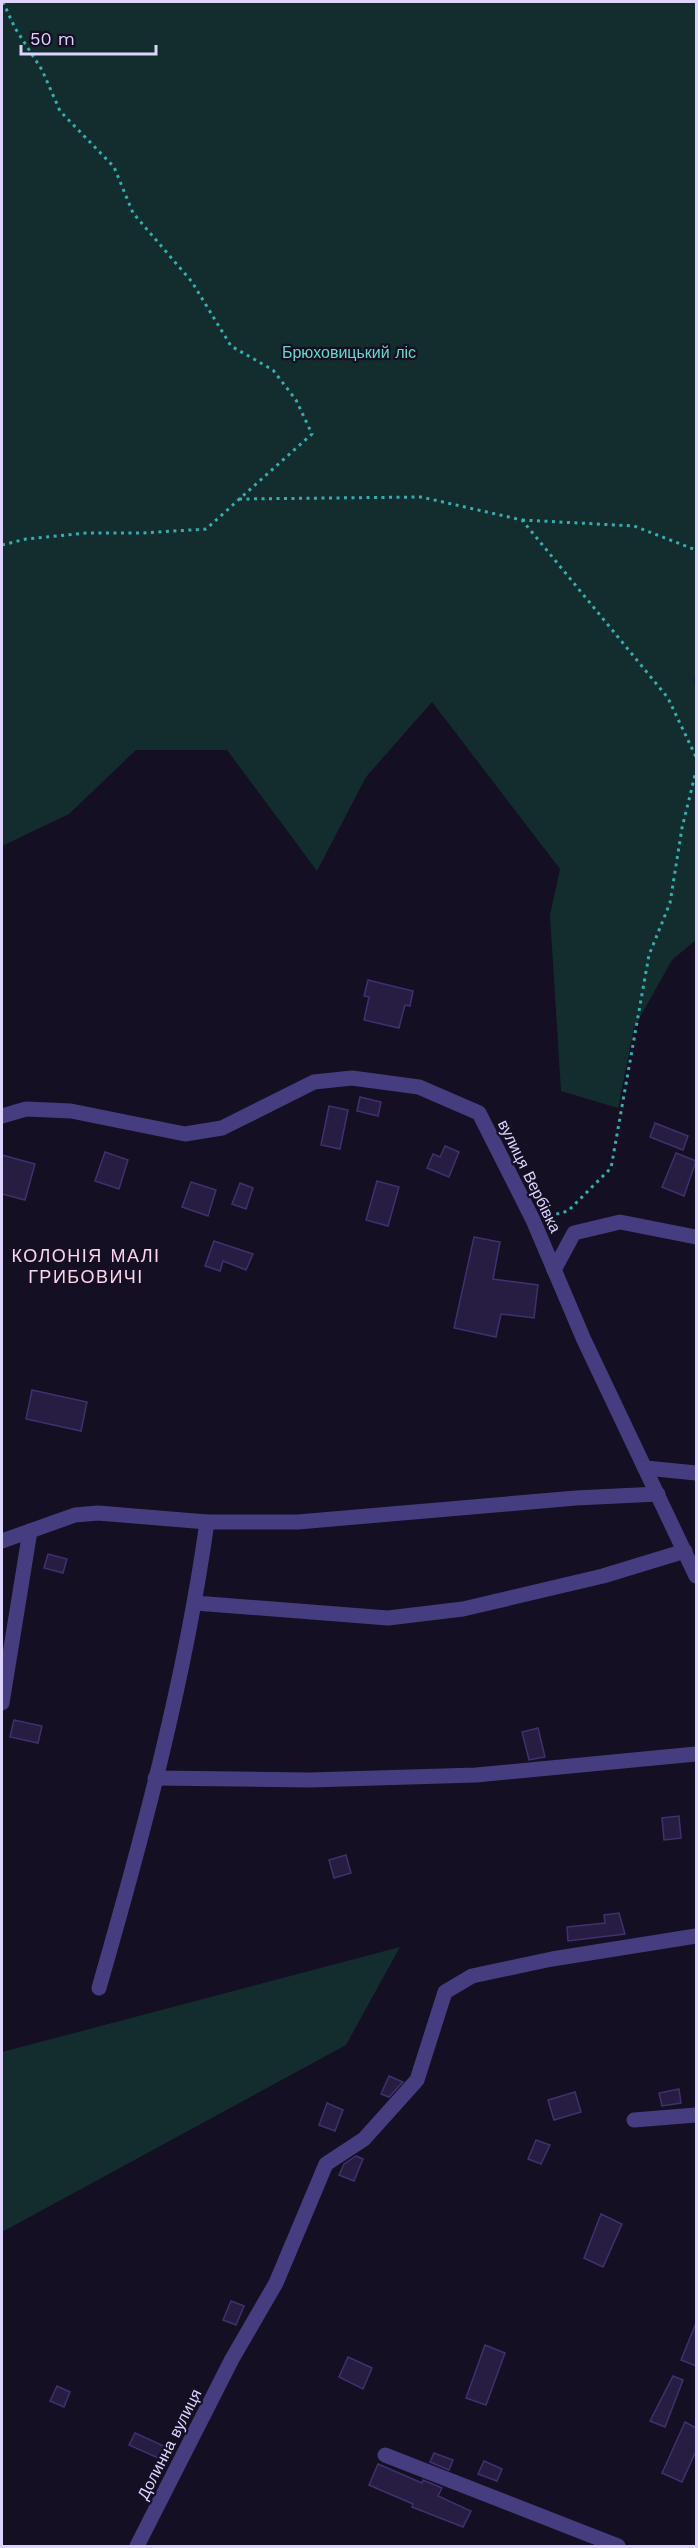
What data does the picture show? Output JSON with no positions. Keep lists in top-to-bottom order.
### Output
{
  "streets": {
    "street": ["вулиця Вербівка", "Долинна вулиця"]
  },
  "districts": ["КОЛОНІЯ МАЛІ ГРИБОВИЧІ"],
  "parks": ["Брюховицький ліс"],
  "scale_bar": "50 m"
}
